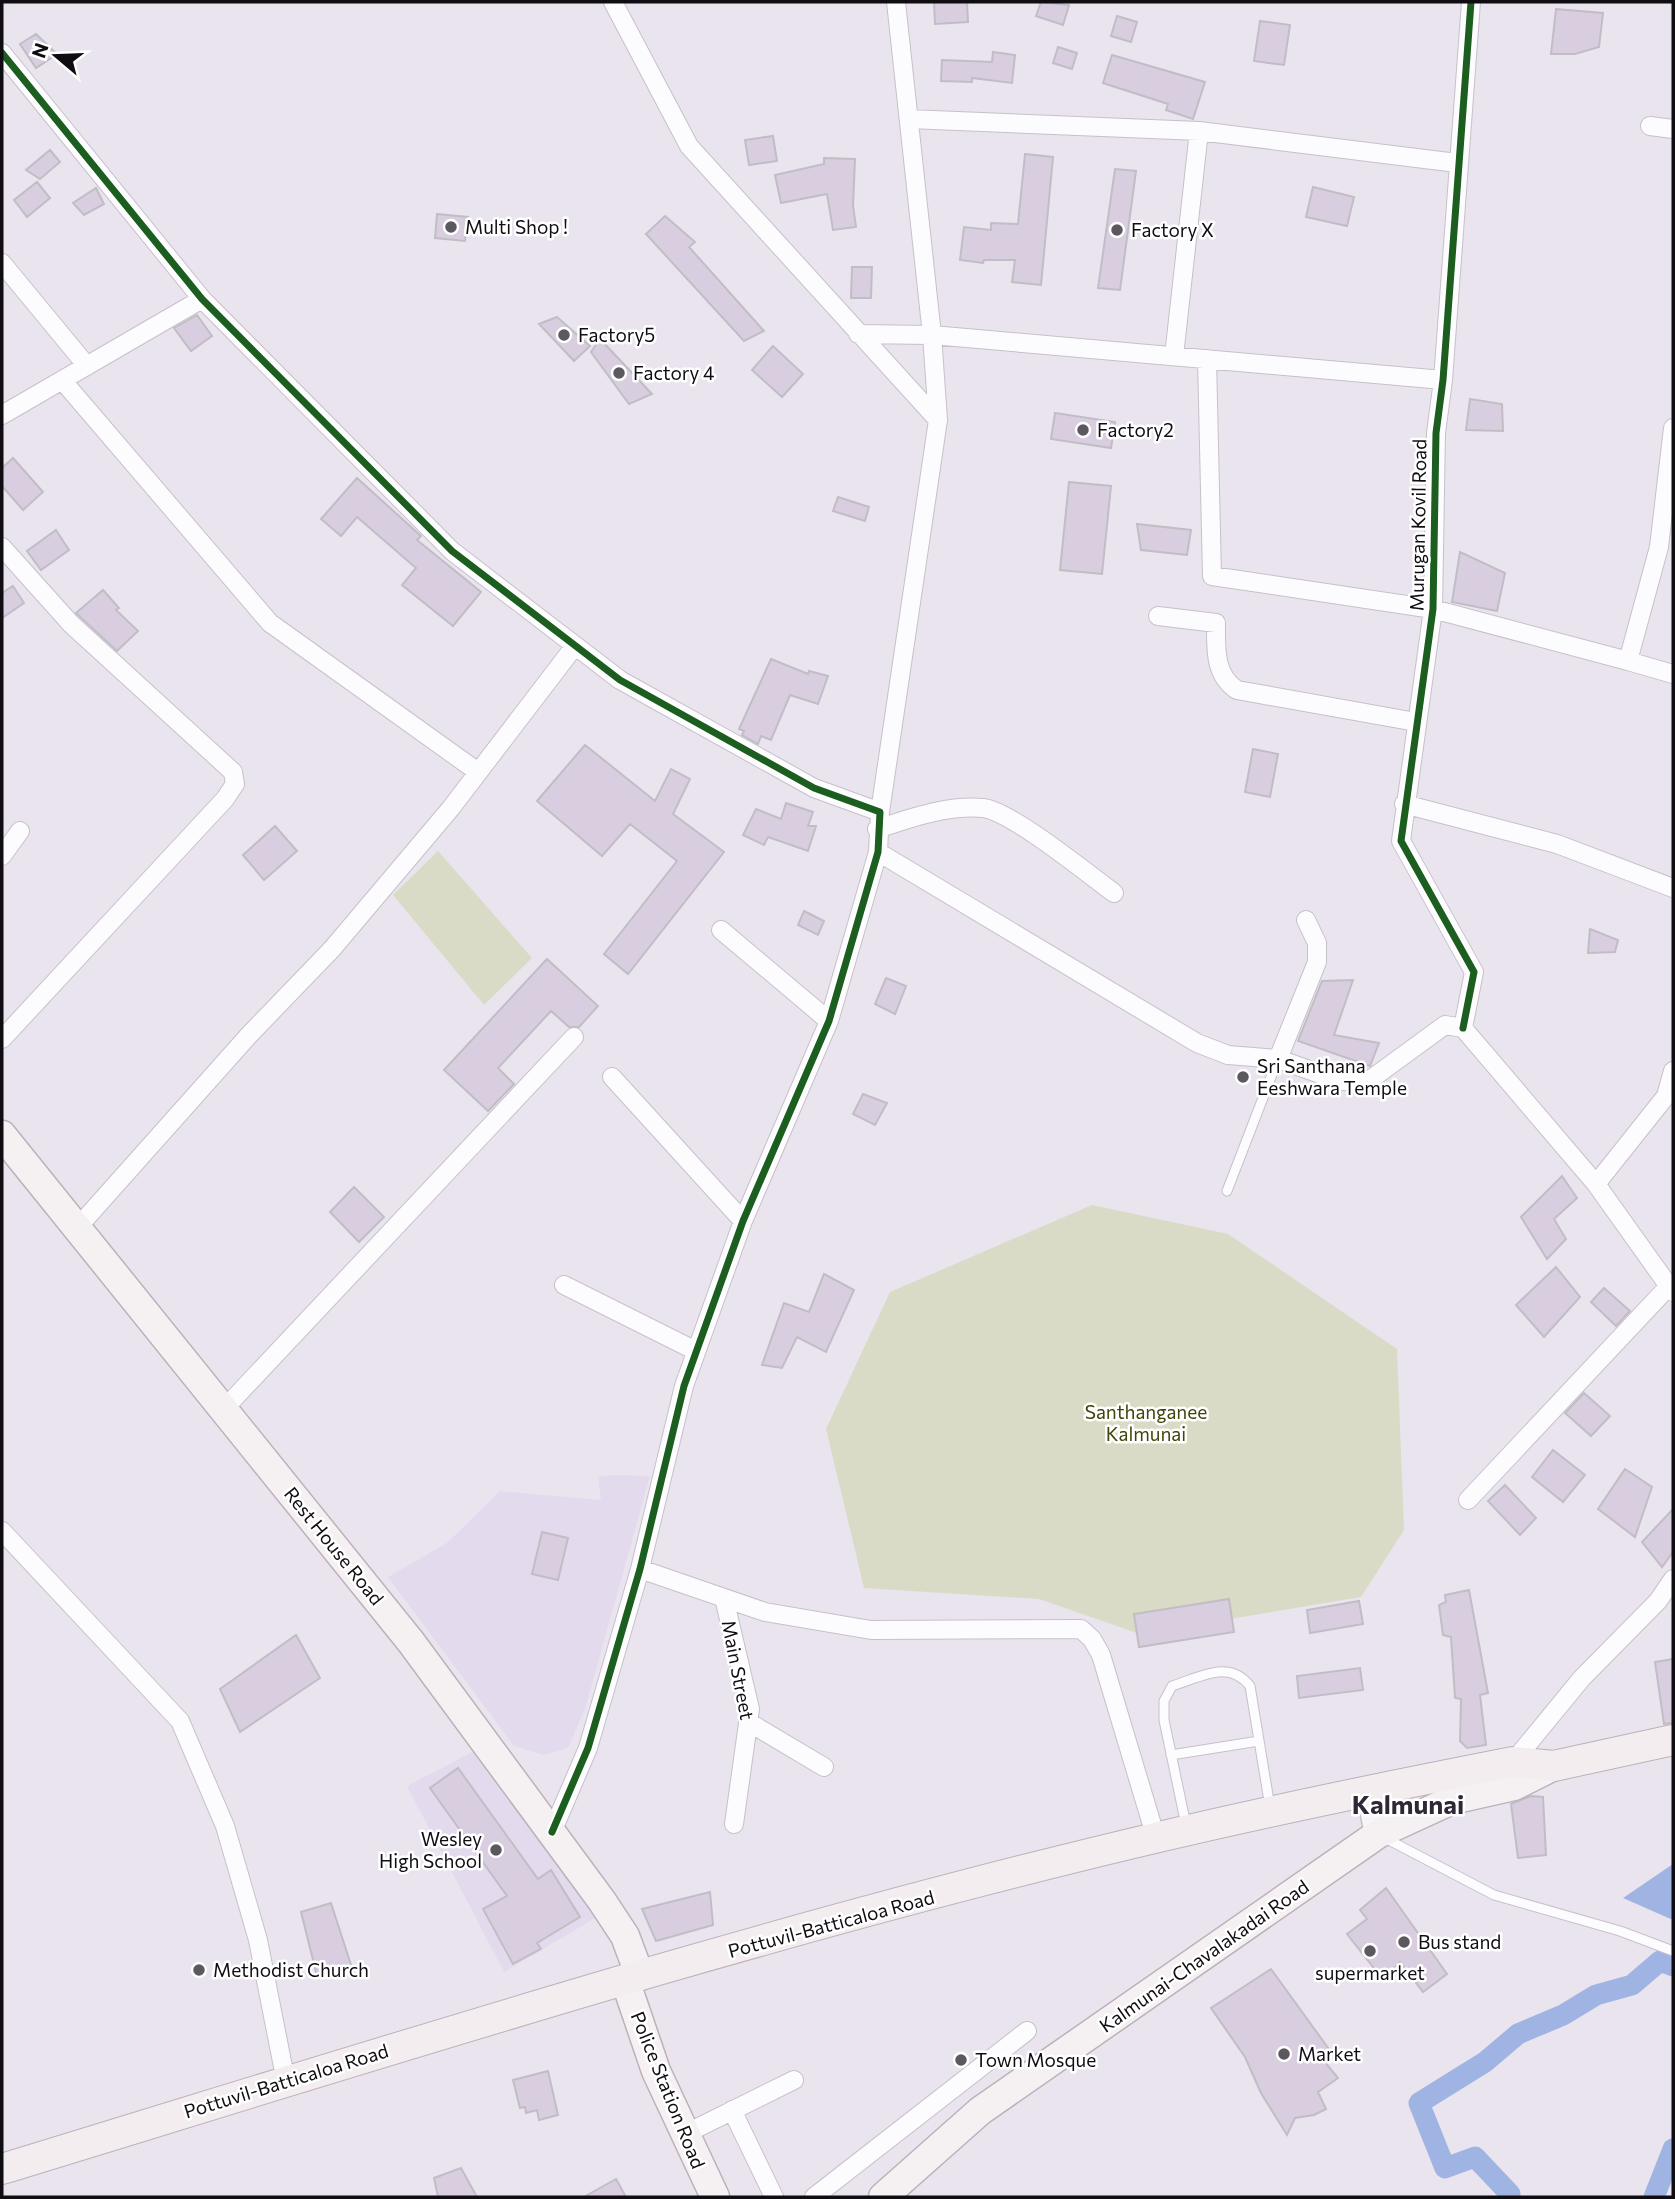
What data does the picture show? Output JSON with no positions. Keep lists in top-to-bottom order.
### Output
{
  "streets": {
    "highway": ["Pottuvil-Batticaloa Road"],
    "main road": ["Rest House Road", "Kalmunai-Chavalakadai Road", "Police Station Road"],
    "street": ["Murugan Kovil Road", "Main Street"]
  },
  "crossings": [
    ["Rest House Road", "Pottuvil-Batticaloa Road"],
    ["Rest House Road", "Police Station Road"],
    ["Pottuvil-Batticaloa Road", "Kalmunai-Chavalakadai Road"],
    ["Pottuvil-Batticaloa Road", "Police Station Road"]
  ],
  "districts": ["Kalmunai"],
  "parks": ["Santhanganee Kalmunai"],
  "places": [
    "Multi Shop !",
    "Factory X",
    "Factory5",
    "Factory 4",
    "Factory2",
    "Sri Santhana Eeshwara Temple",
    "Wesley High School",
    "Bus stand",
    "supermarket",
    "Methodist Church",
    "Market",
    "Town Mosque"
  ],
  "north": "left"
}
